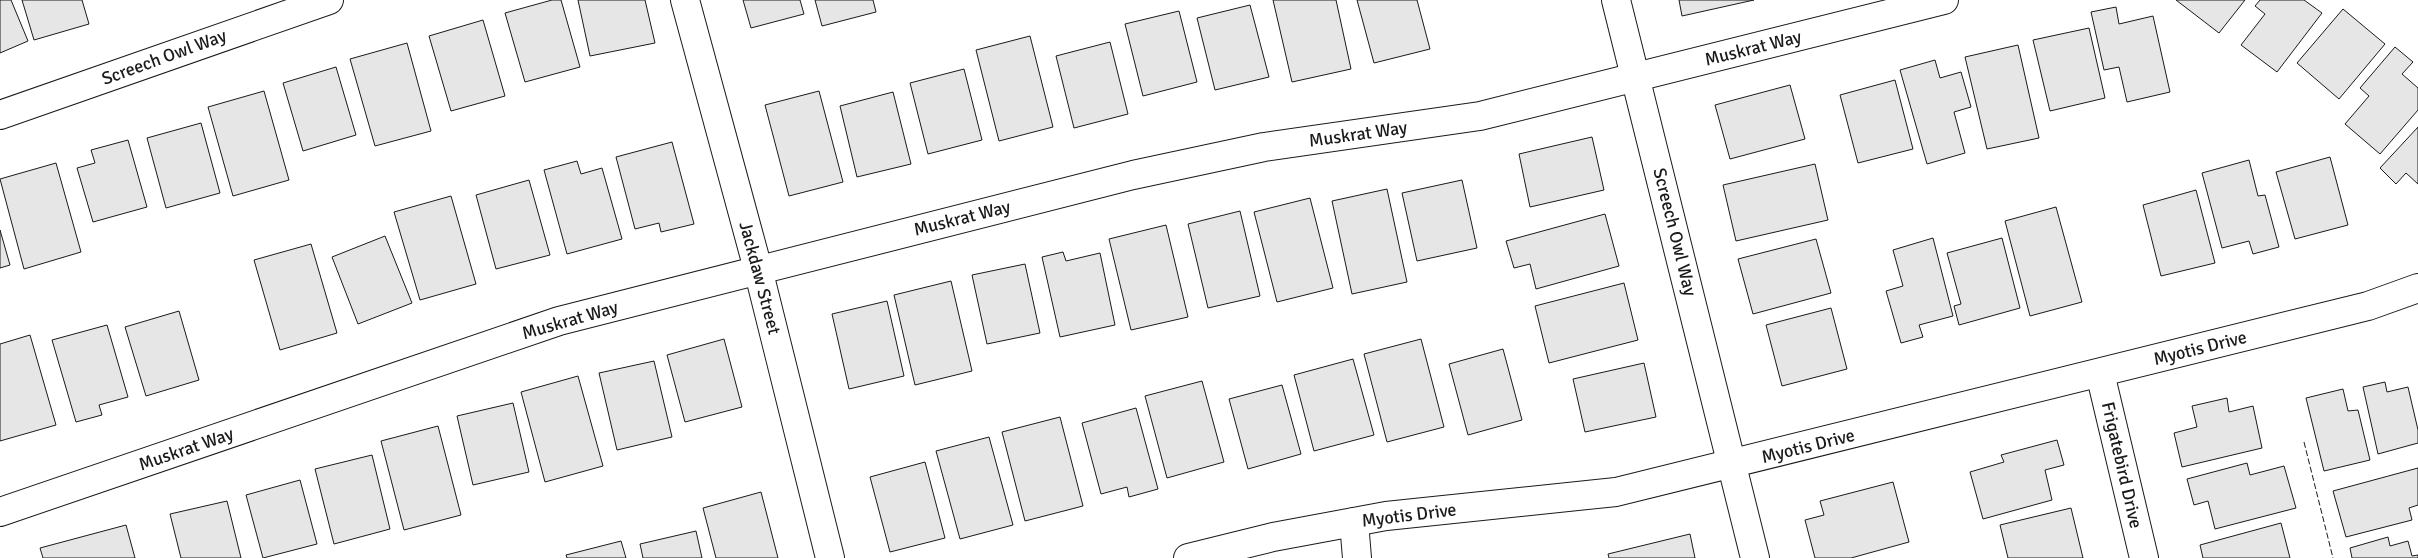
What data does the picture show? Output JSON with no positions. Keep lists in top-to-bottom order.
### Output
{
  "streets": {
    "street": [
      "Muskrat Way",
      "Screech Owl Way",
      "Jackdaw Street",
      "Myotis Drive",
      "Frigatebird Drive"
    ]
  },
  "crossings": [
    ["Muskrat Way", "Screech Owl Way"],
    ["Muskrat Way", "Jackdaw Street"],
    ["Screech Owl Way", "Myotis Drive"],
    ["Myotis Drive", "Frigatebird Drive"]
  ]
}
